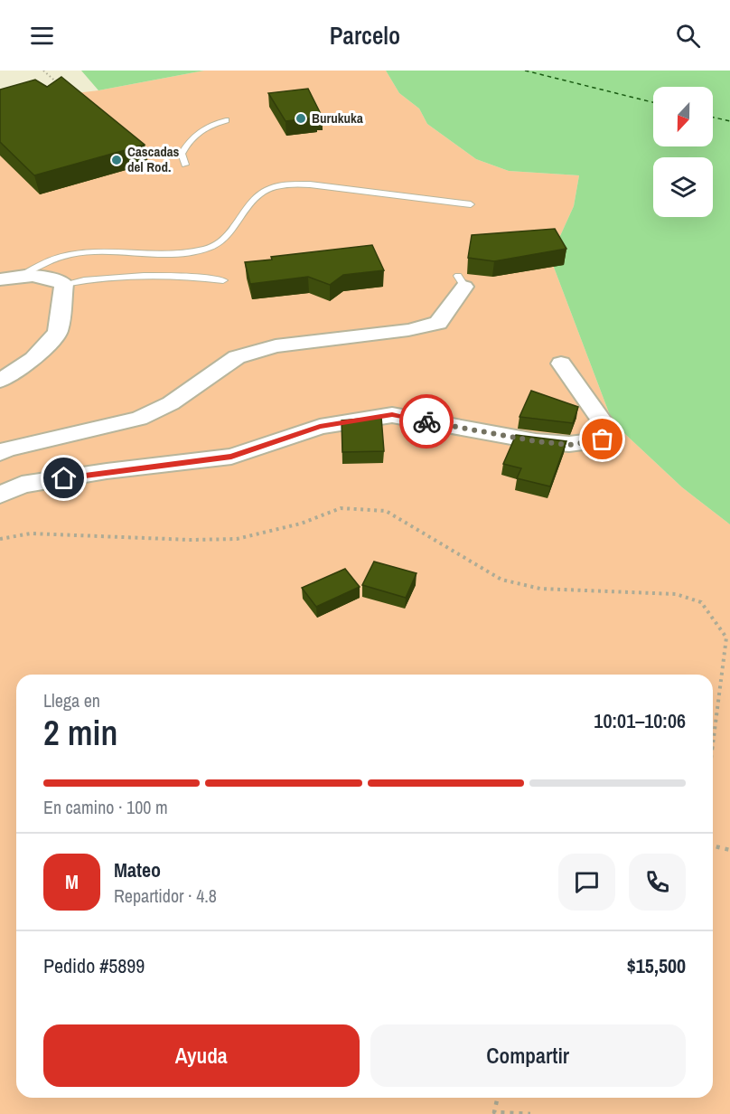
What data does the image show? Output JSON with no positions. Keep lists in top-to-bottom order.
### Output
{
  "places": ["Burukuka", "Cascadas del Rod."],
  "north": "bottom",
  "page": {
    "header": "Parcelo",
    "heading": ["2 min", "Llega en", "10:01–10:06"],
    "panel": [
      "Mateo",
      "Repartidor · 4.8",
      "Pedido #5899",
      "$15,500"
    ],
    "bar": "En camino · 100 m",
    "round": "M",
    "buttons": ["Ayuda", "Compartir"]
  }
}
